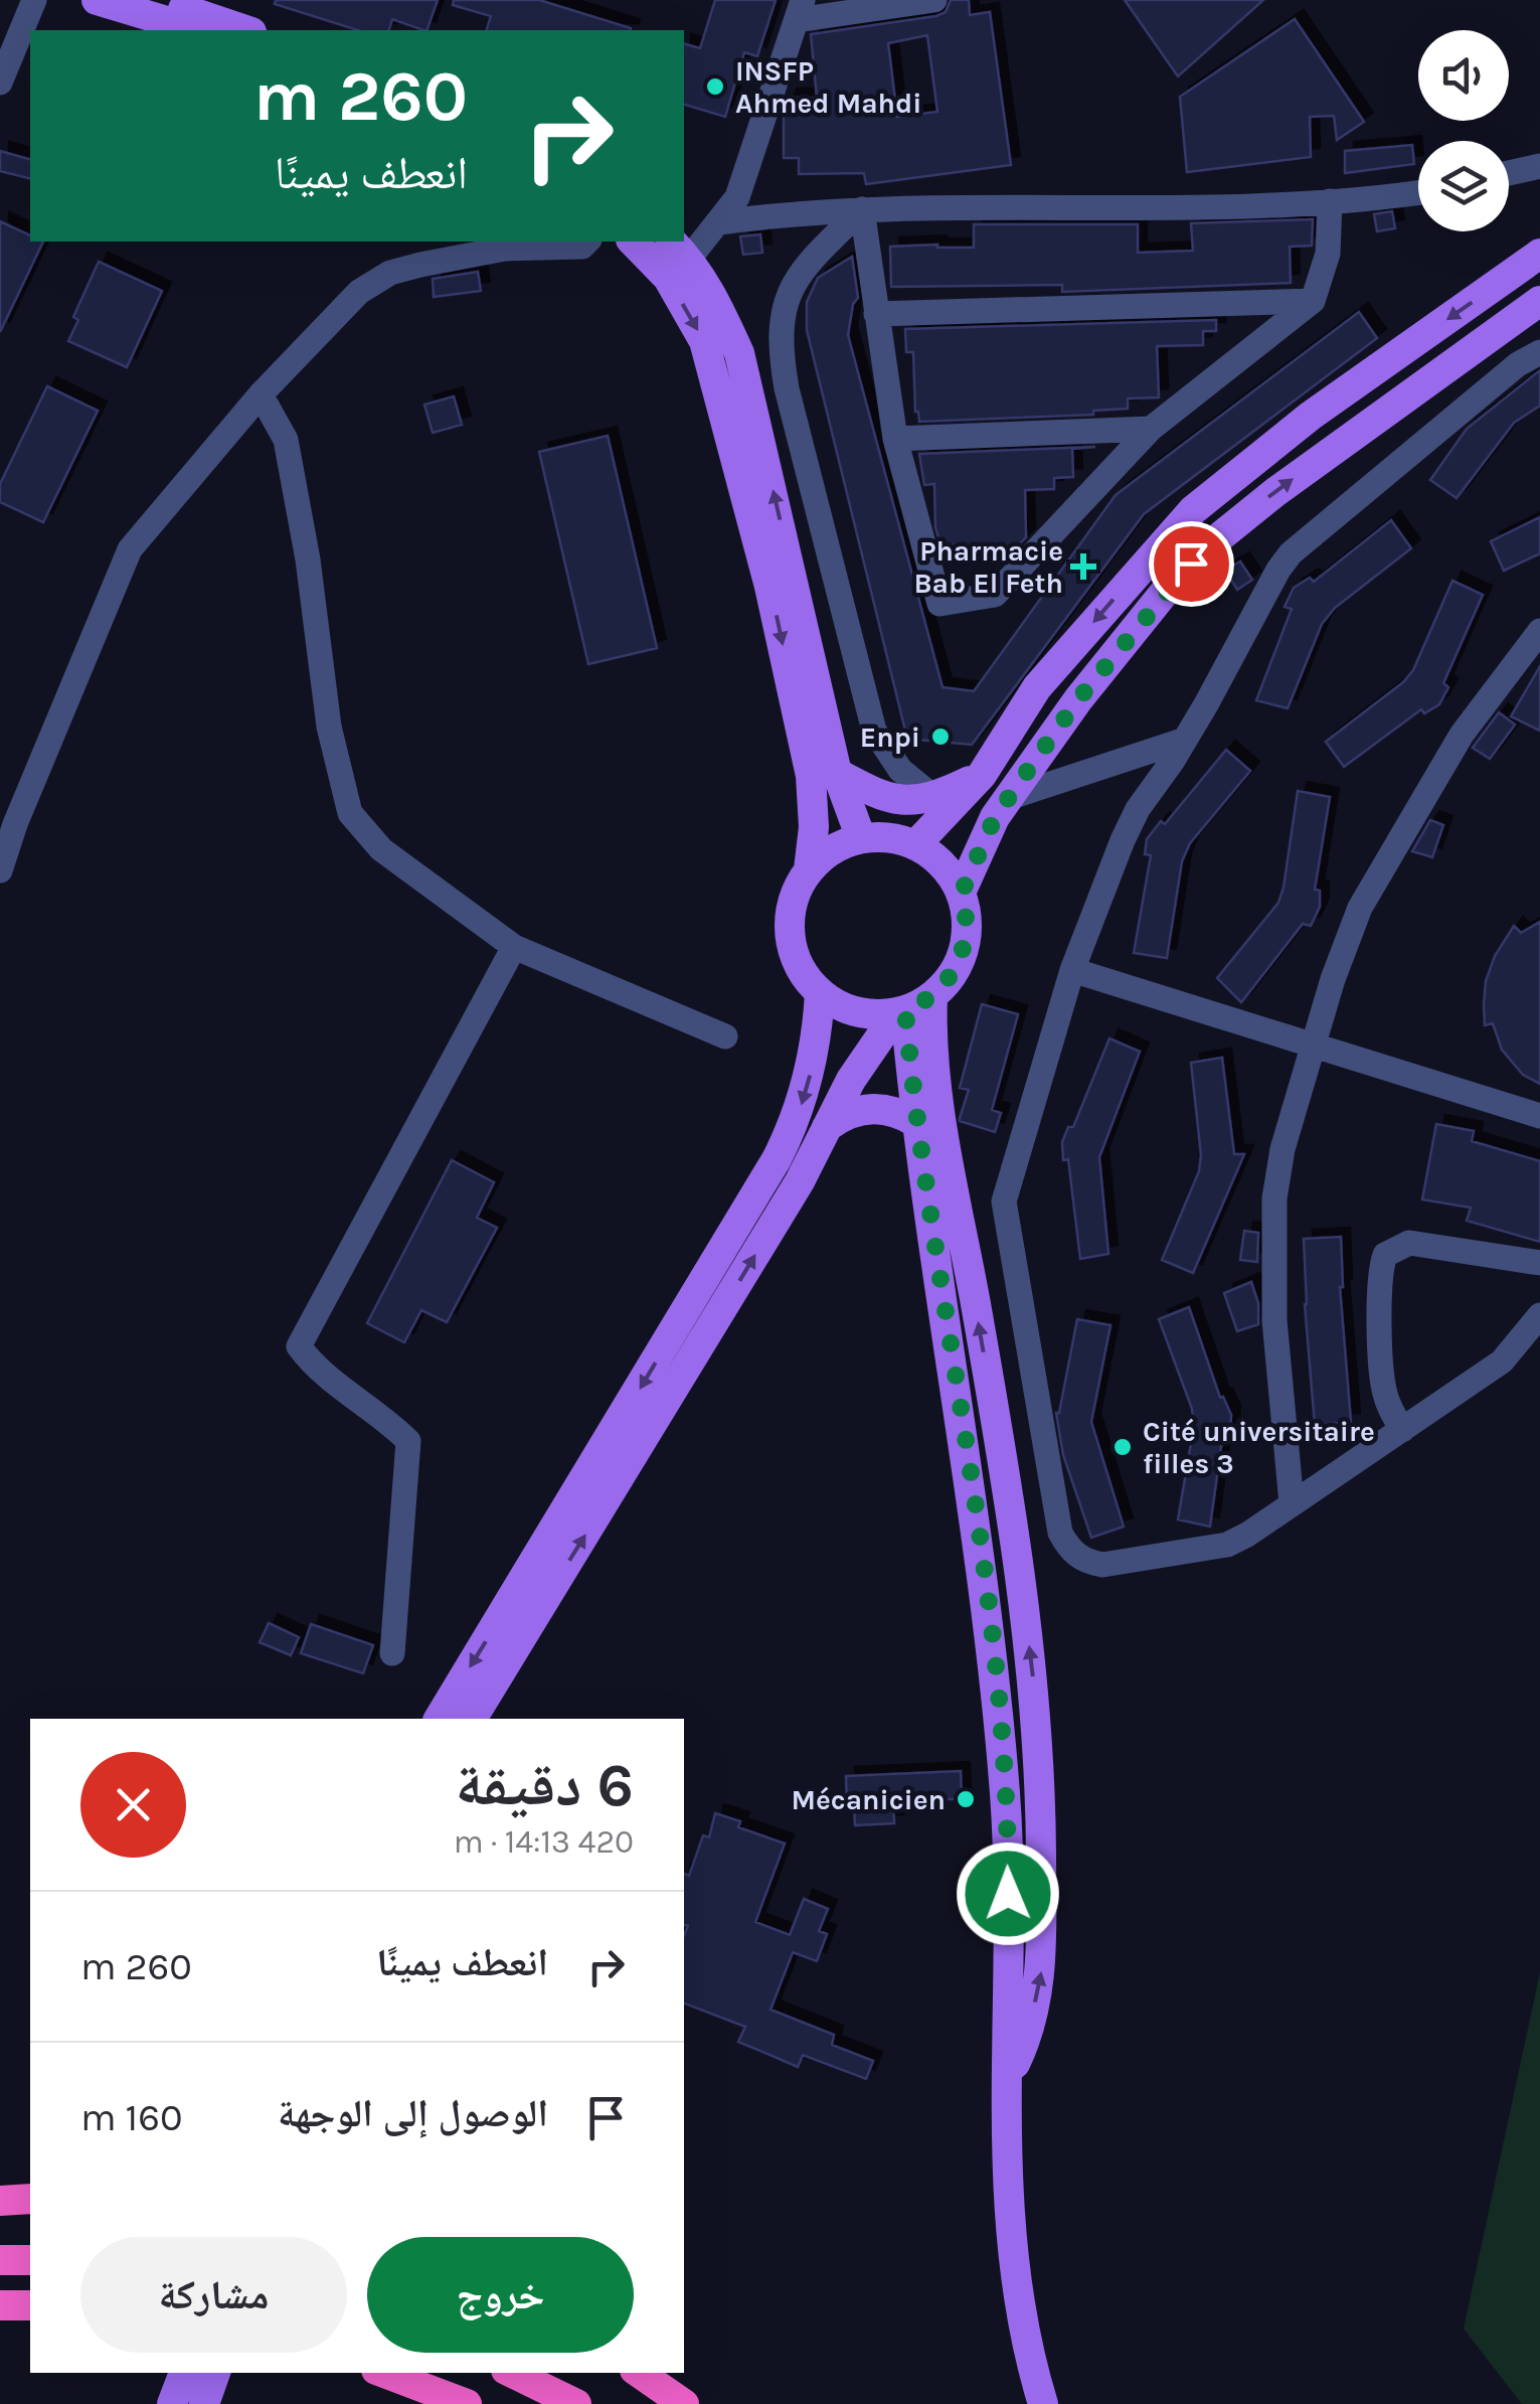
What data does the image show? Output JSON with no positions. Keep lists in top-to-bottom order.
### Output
{
  "places": {
    "other": [
      "INSFP Ahmed Mahdi",
      "Enpi",
      "Cité universitaire filles 3",
      "Mécanicien"
    ],
    "health": ["Pharmacie Bab El Feth"]
  },
  "page": {
    "turn": ["260 m", "انعطف يمينًا"],
    "heading": ["6 دقيقة", "420 m · 14:13"],
    "list": [
      {
        "name": "انعطف يمينًا",
        "value": "260 m"
      },
      {
        "name": "الوصول إلى الوجهة",
        "value": "160 m"
      }
    ],
    "buttons": ["خروج", "مشاركة"]
  }
}
